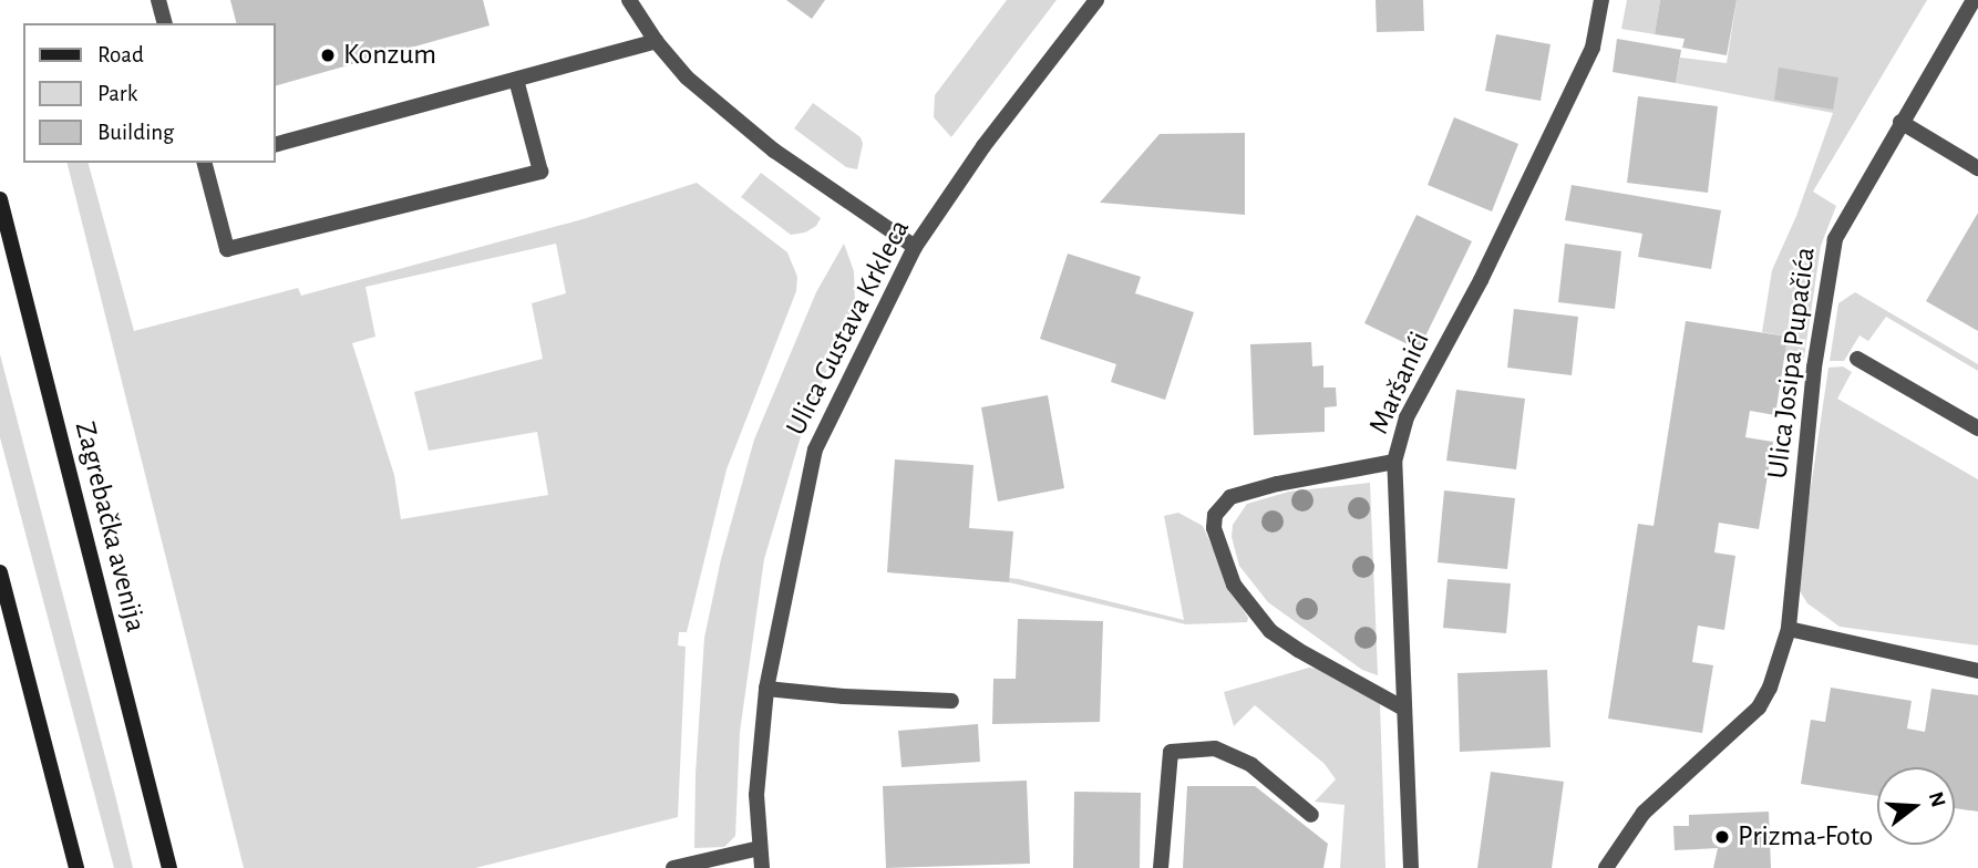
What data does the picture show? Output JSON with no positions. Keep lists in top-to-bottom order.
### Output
{
  "streets": {
    "main road": ["Zagrebačka avenija"],
    "street": ["Ulica Gustava Krkleca", "Ulica Josipa Pupačića", "Maršanići"]
  },
  "places": ["Konzum", "Prizma-Foto"],
  "legend": ["Road", "Park", "Building"],
  "north": "right"
}
